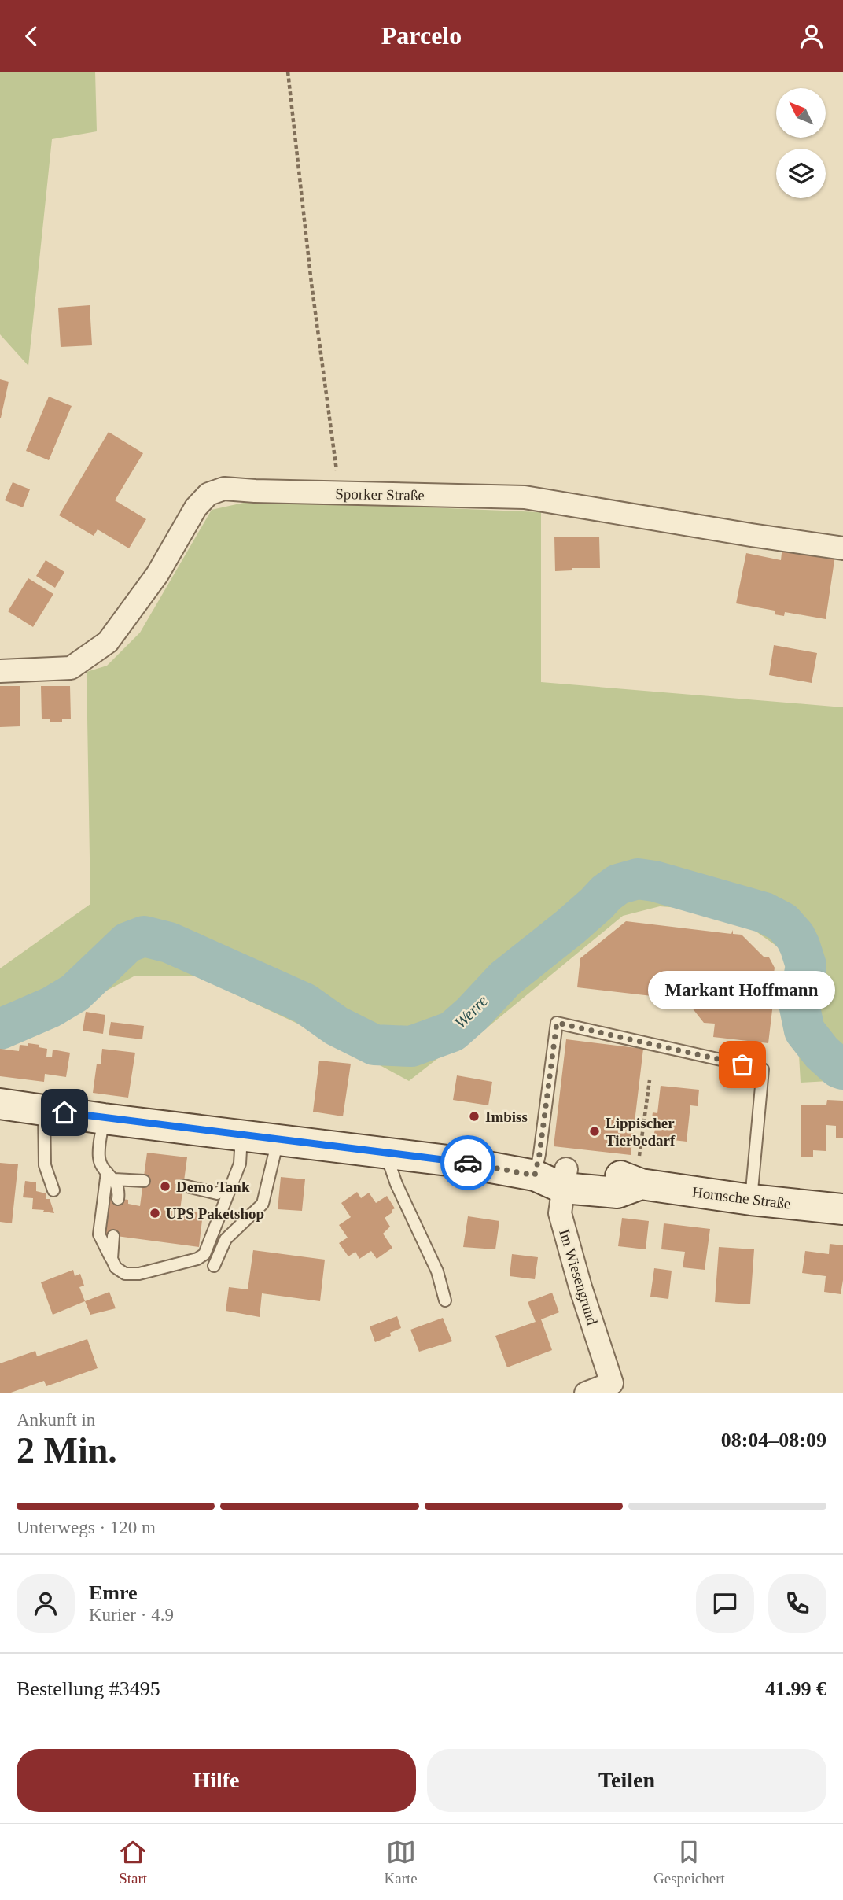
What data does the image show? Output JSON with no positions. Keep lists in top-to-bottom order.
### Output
{
  "streets": {
    "main road": ["Hornsche Straße"],
    "street": ["Sporker Straße", "Im Wiesengrund"]
  },
  "crossings": [
    ["Hornsche Straße", "Im Wiesengrund"]
  ],
  "water": ["Werre"],
  "places": [
    "Markant Hoffmann",
    "Imbiss",
    "Lippischer Tierbedarf",
    "Demo Tank",
    "UPS Paketshop"
  ],
  "north": "top left",
  "page": {
    "header": "Parcelo",
    "bubble": "Markant Hoffmann",
    "heading": ["2 Min.", "Ankunft in", "08:04–08:09"],
    "panel": [
      "Emre",
      "Kurier · 4.9",
      "Bestellung #3495",
      "41.99 €"
    ],
    "bar": "Unterwegs · 120 m",
    "buttons": ["Hilfe", "Teilen"],
    "tabs": ["Start", "Karte", "Gespeichert"]
  }
}
